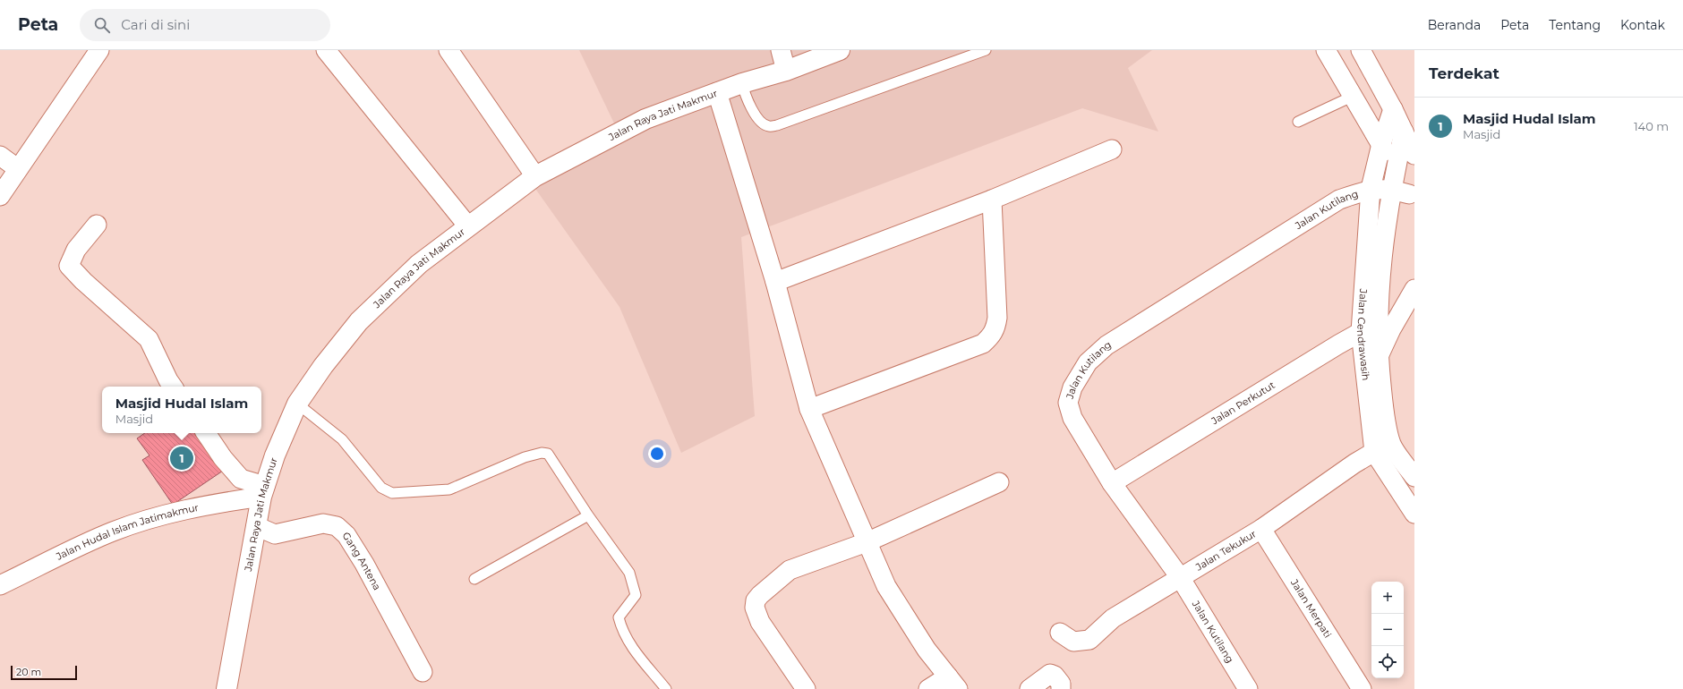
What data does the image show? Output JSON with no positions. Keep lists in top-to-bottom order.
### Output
{
  "streets": {
    "main road": ["Jalan Raya Jati Makmur"],
    "street": [
      "Jalan Kutilang",
      "Jalan Cendrawasih",
      "Jalan Perkutut",
      "Jalan Hudal Islam Jatimakmur",
      "Jalan Tekukur",
      "Gang Antena",
      "Jalan Merpati"
    ]
  },
  "crossings": [
    ["Jalan Raya Jati Makmur", "Jalan Hudal Islam Jatimakmur"],
    ["Jalan Raya Jati Makmur", "Gang Antena"],
    ["Jalan Kutilang", "Jalan Cendrawasih"],
    ["Jalan Kutilang", "Jalan Perkutut"],
    ["Jalan Kutilang", "Jalan Tekukur"],
    ["Jalan Cendrawasih", "Jalan Perkutut"],
    ["Jalan Cendrawasih", "Jalan Tekukur"],
    ["Jalan Tekukur", "Jalan Merpati"]
  ],
  "scale_bar": "20 m",
  "page": {
    "header": "Peta",
    "search": "Cari di sini",
    "nav": [
      "Beranda",
      "Peta",
      "Tentang",
      "Kontak"
    ],
    "heading": "Terdekat",
    "list": [
      {
        "mark": "1",
        "name": "Masjid Hudal Islam",
        "note": "Masjid",
        "value": "140 m"
      }
    ],
    "popup": ["Masjid Hudal Islam", "Masjid"],
    "pins": "1",
    "map_buttons": ["+", "−"],
    "scale": "20 m"
  }
}
